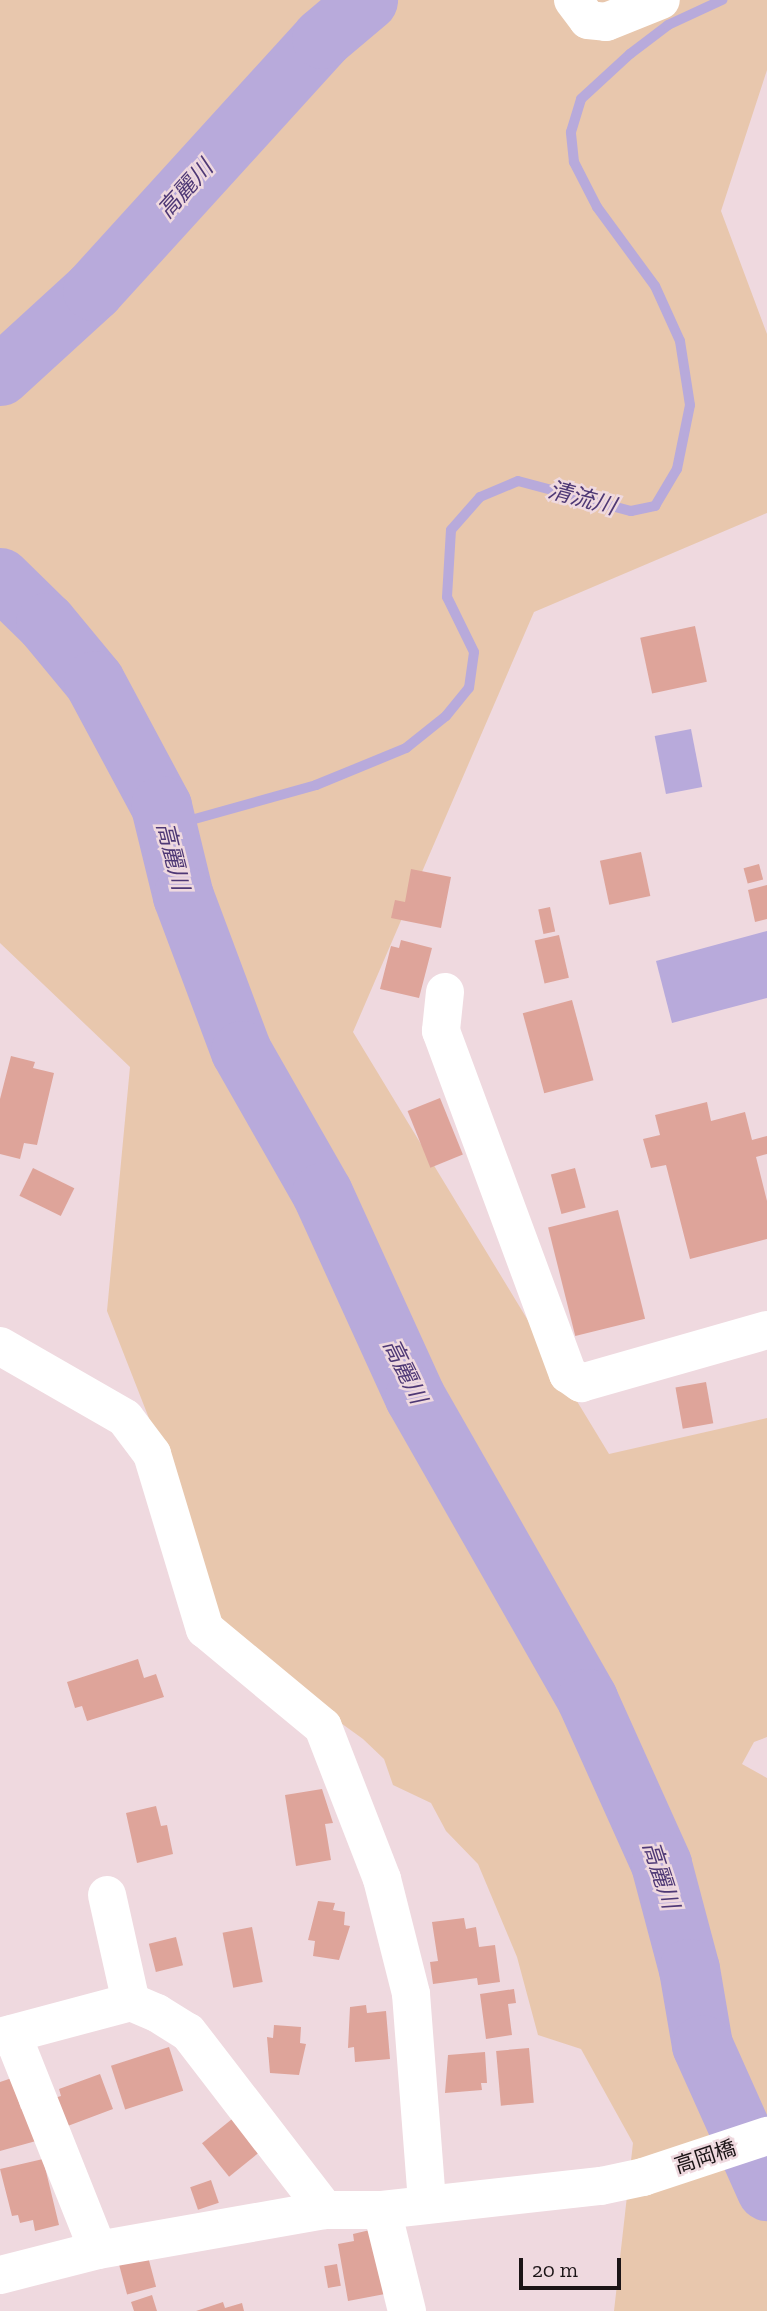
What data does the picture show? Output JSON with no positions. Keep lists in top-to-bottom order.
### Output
{
  "streets": {
    "street": ["高岡橋"]
  },
  "water": ["高麗川", "清流川"],
  "scale_bar": "20 m"
}
